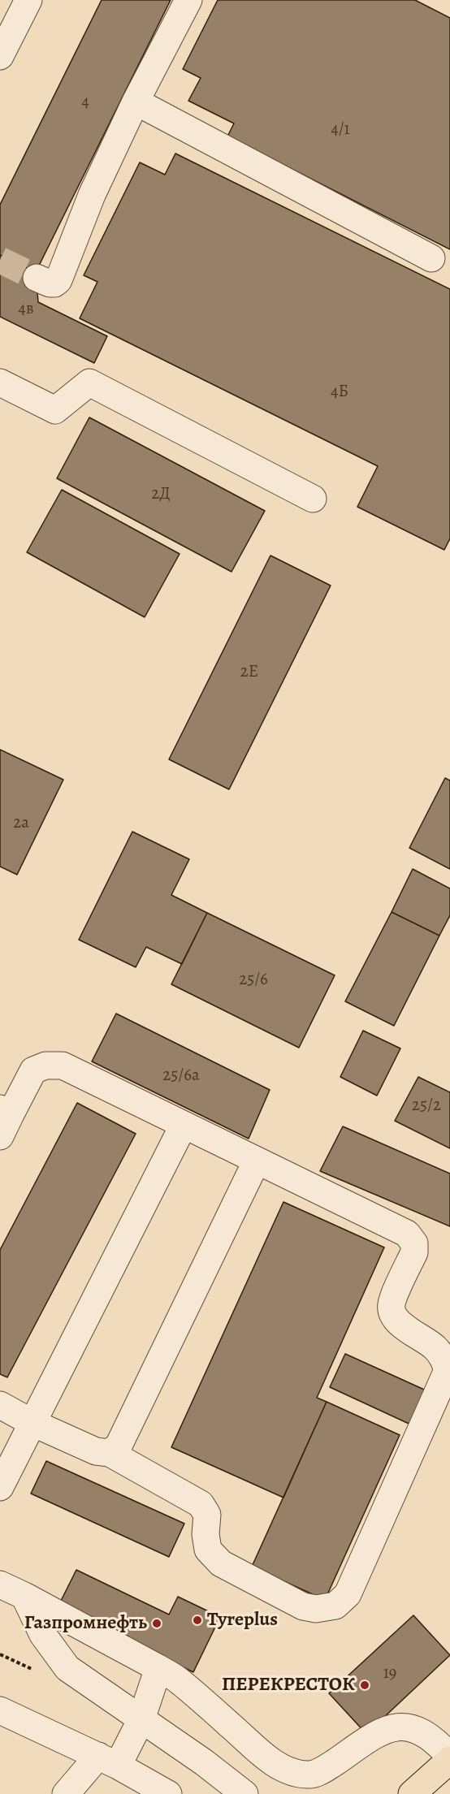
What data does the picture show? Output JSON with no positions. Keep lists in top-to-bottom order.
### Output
{
  "places": ["Tyreplus", "Газпромнефть", "ПЕРЕКРЕСТОК"],
  "house_numbers": [
    "4",
    "4/1",
    "4в",
    "4Б",
    "2Д",
    "2Е",
    "2а",
    "25/6",
    "25/6а",
    "25/2",
    "19"
  ]
}
